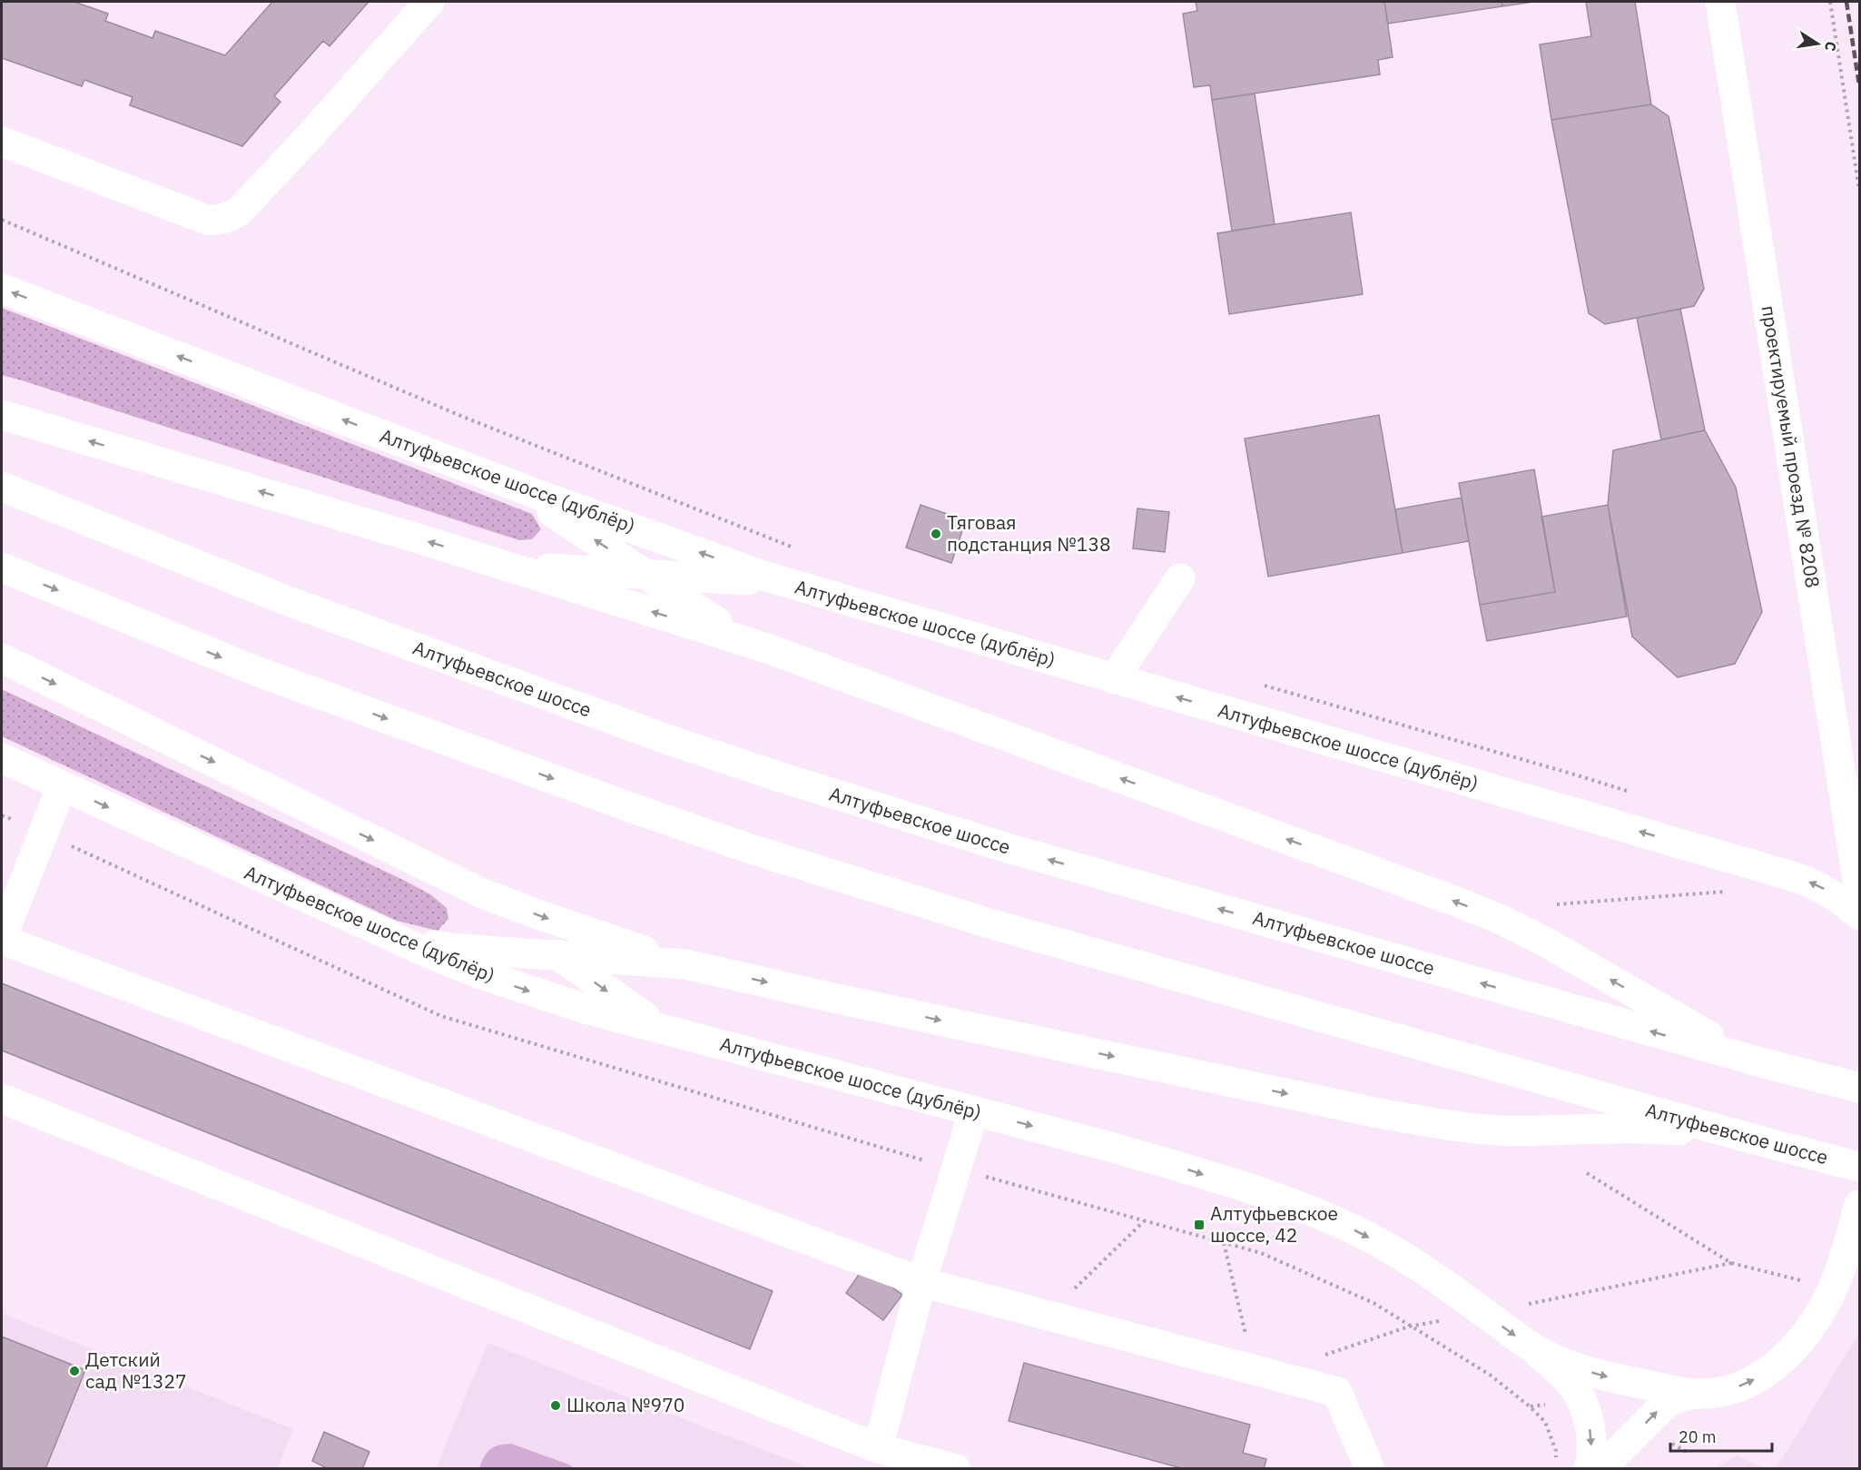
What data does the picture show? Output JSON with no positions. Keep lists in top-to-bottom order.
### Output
{
  "streets": {
    "main road": ["проектируемый проезд № 8208", "Алтуфьевское шоссе (дублёр)", "Алтуфьевское шоссе"]
  },
  "places": {
    "other": ["Тяговая подстанция №138", "Детский сад №1327", "Школа №970"],
    "transit": ["Алтуфьевское шоссе, 42"]
  },
  "scale_bar": "20 m",
  "north": "right"
}
